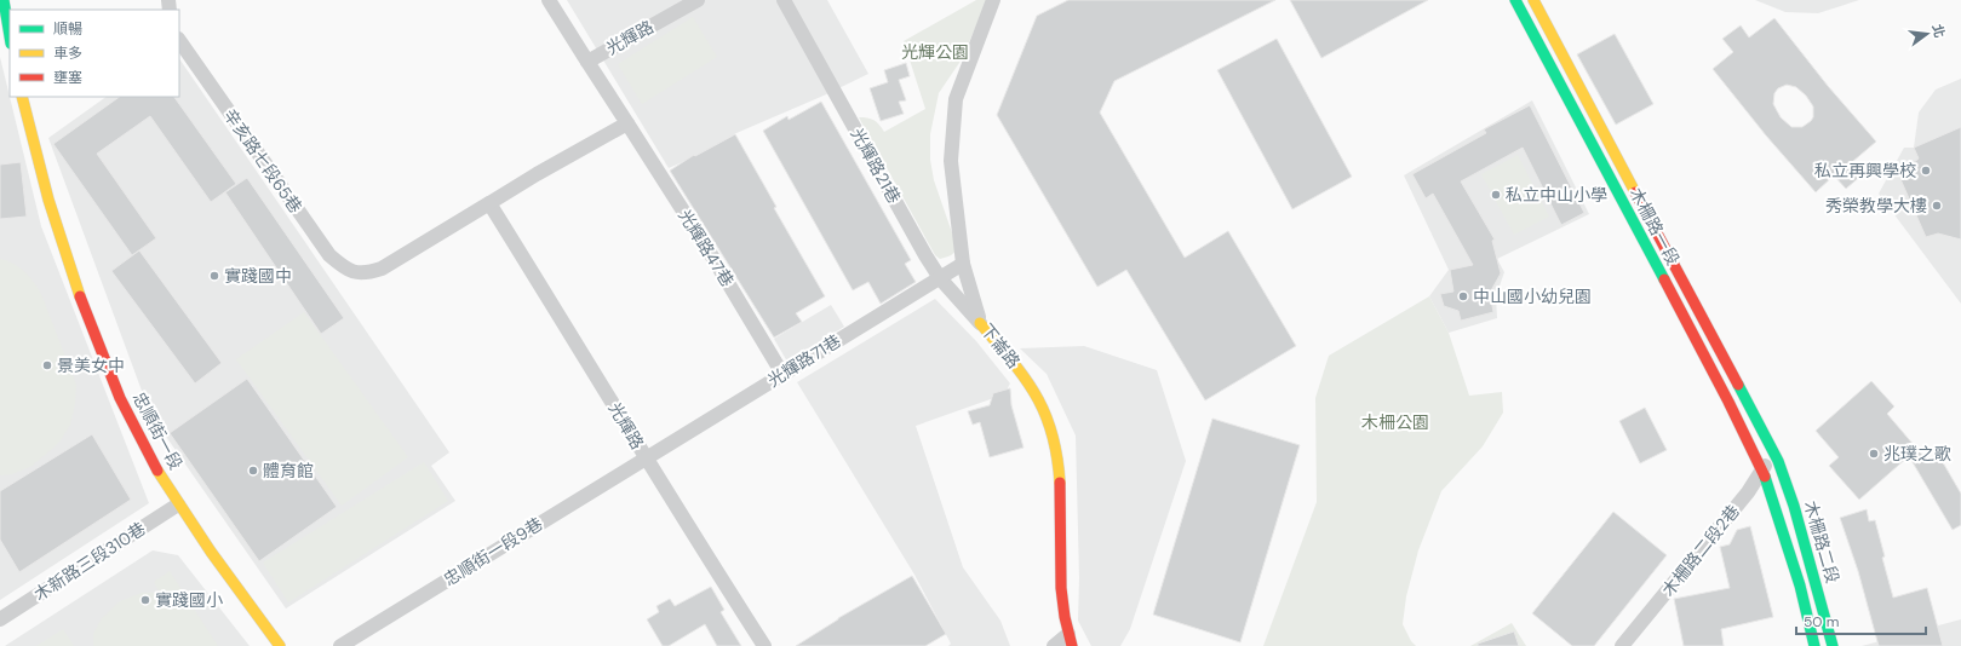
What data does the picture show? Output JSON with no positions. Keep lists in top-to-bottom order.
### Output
{
  "streets": {
    "main road": [
      "木柵路一段",
      "下崙路",
      "忠順街一段",
      "木柵路二段"
    ],
    "street": [
      "光輝路",
      "辛亥路七段65巷",
      "光輝路21巷",
      "光輝路47巷",
      "光輝路71巷",
      "木柵路二段2巷",
      "忠順街一段9巷",
      "木新路三段310巷"
    ]
  },
  "crossings": [
    ["光輝路", "辛亥路七段65巷"],
    ["光輝路", "光輝路47巷"],
    ["光輝路", "光輝路71巷"],
    ["光輝路", "忠順街一段9巷"],
    ["光輝路21巷", "下崙路"],
    ["光輝路21巷", "光輝路71巷"],
    ["木柵路一段", "木柵路二段"],
    ["木柵路一段", "木柵路二段2巷"],
    ["光輝路47巷", "光輝路71巷"],
    ["下崙路", "光輝路71巷"],
    ["光輝路71巷", "忠順街一段9巷"],
    ["忠順街一段", "木新路三段310巷"],
    ["木柵路二段", "木柵路二段2巷"]
  ],
  "parks": ["光輝公園", "木柵公園"],
  "places": [
    "私立再興學校",
    "私立中山小學",
    "秀榮教學大樓",
    "實踐國中",
    "中山國小幼兒園",
    "景美女中",
    "兆璞之歌",
    "體育館",
    "實踐國小"
  ],
  "legend": ["順暢", "車多", "壅塞"],
  "scale_bar": "50 m",
  "north": "right"
}
